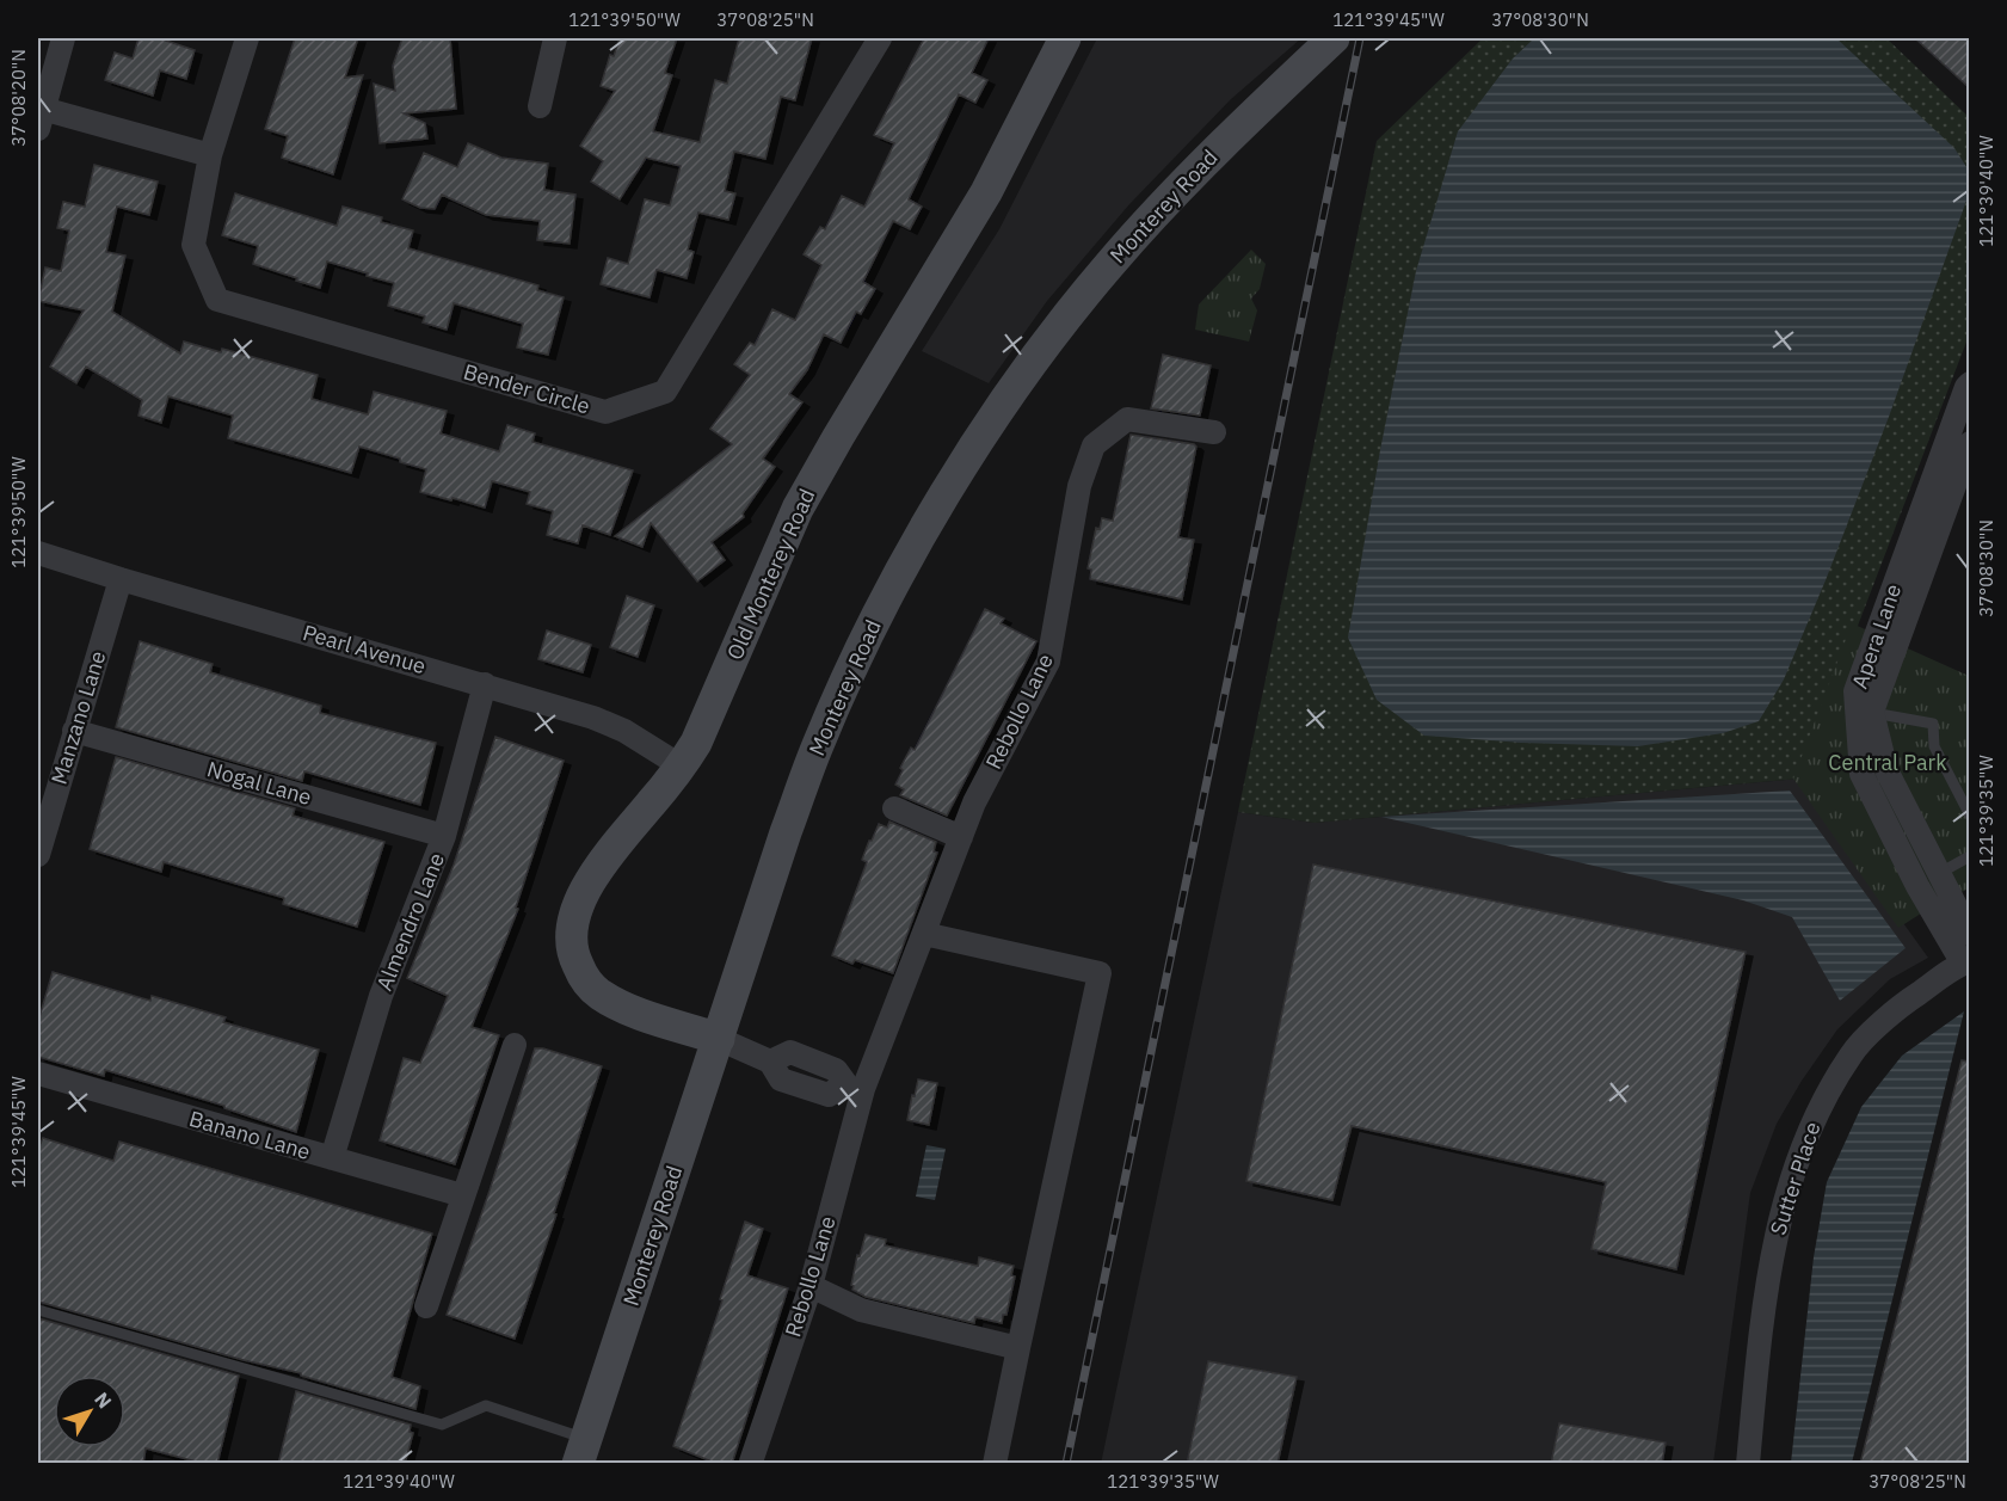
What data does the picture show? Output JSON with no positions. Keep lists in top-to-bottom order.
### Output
{
  "streets": {
    "main road": ["Monterey Road", "Old Monterey Road"],
    "street": [
      "Bender Circle",
      "Apera Lane",
      "Pearl Avenue",
      "Rebollo Lane",
      "Manzano Lane",
      "Nogal Lane",
      "Almendro Lane",
      "Banano Lane",
      "Sutter Place"
    ]
  },
  "crossings": [
    ["Monterey Road", "Old Monterey Road"],
    ["Old Monterey Road", "Pearl Avenue"],
    ["Apera Lane", "Sutter Place"],
    ["Pearl Avenue", "Manzano Lane"],
    ["Pearl Avenue", "Almendro Lane"],
    ["Manzano Lane", "Nogal Lane"],
    ["Nogal Lane", "Almendro Lane"],
    ["Almendro Lane", "Banano Lane"]
  ],
  "parks": ["Central Park"],
  "north": "top right",
  "coordinates": [
    "121°39'50\"W",
    "37°08'25\"N",
    "121°39'45\"W",
    "37°08'30\"N",
    "37°08'20\"N",
    "121°39'40\"W",
    "121°39'35\"W"
  ]
}
